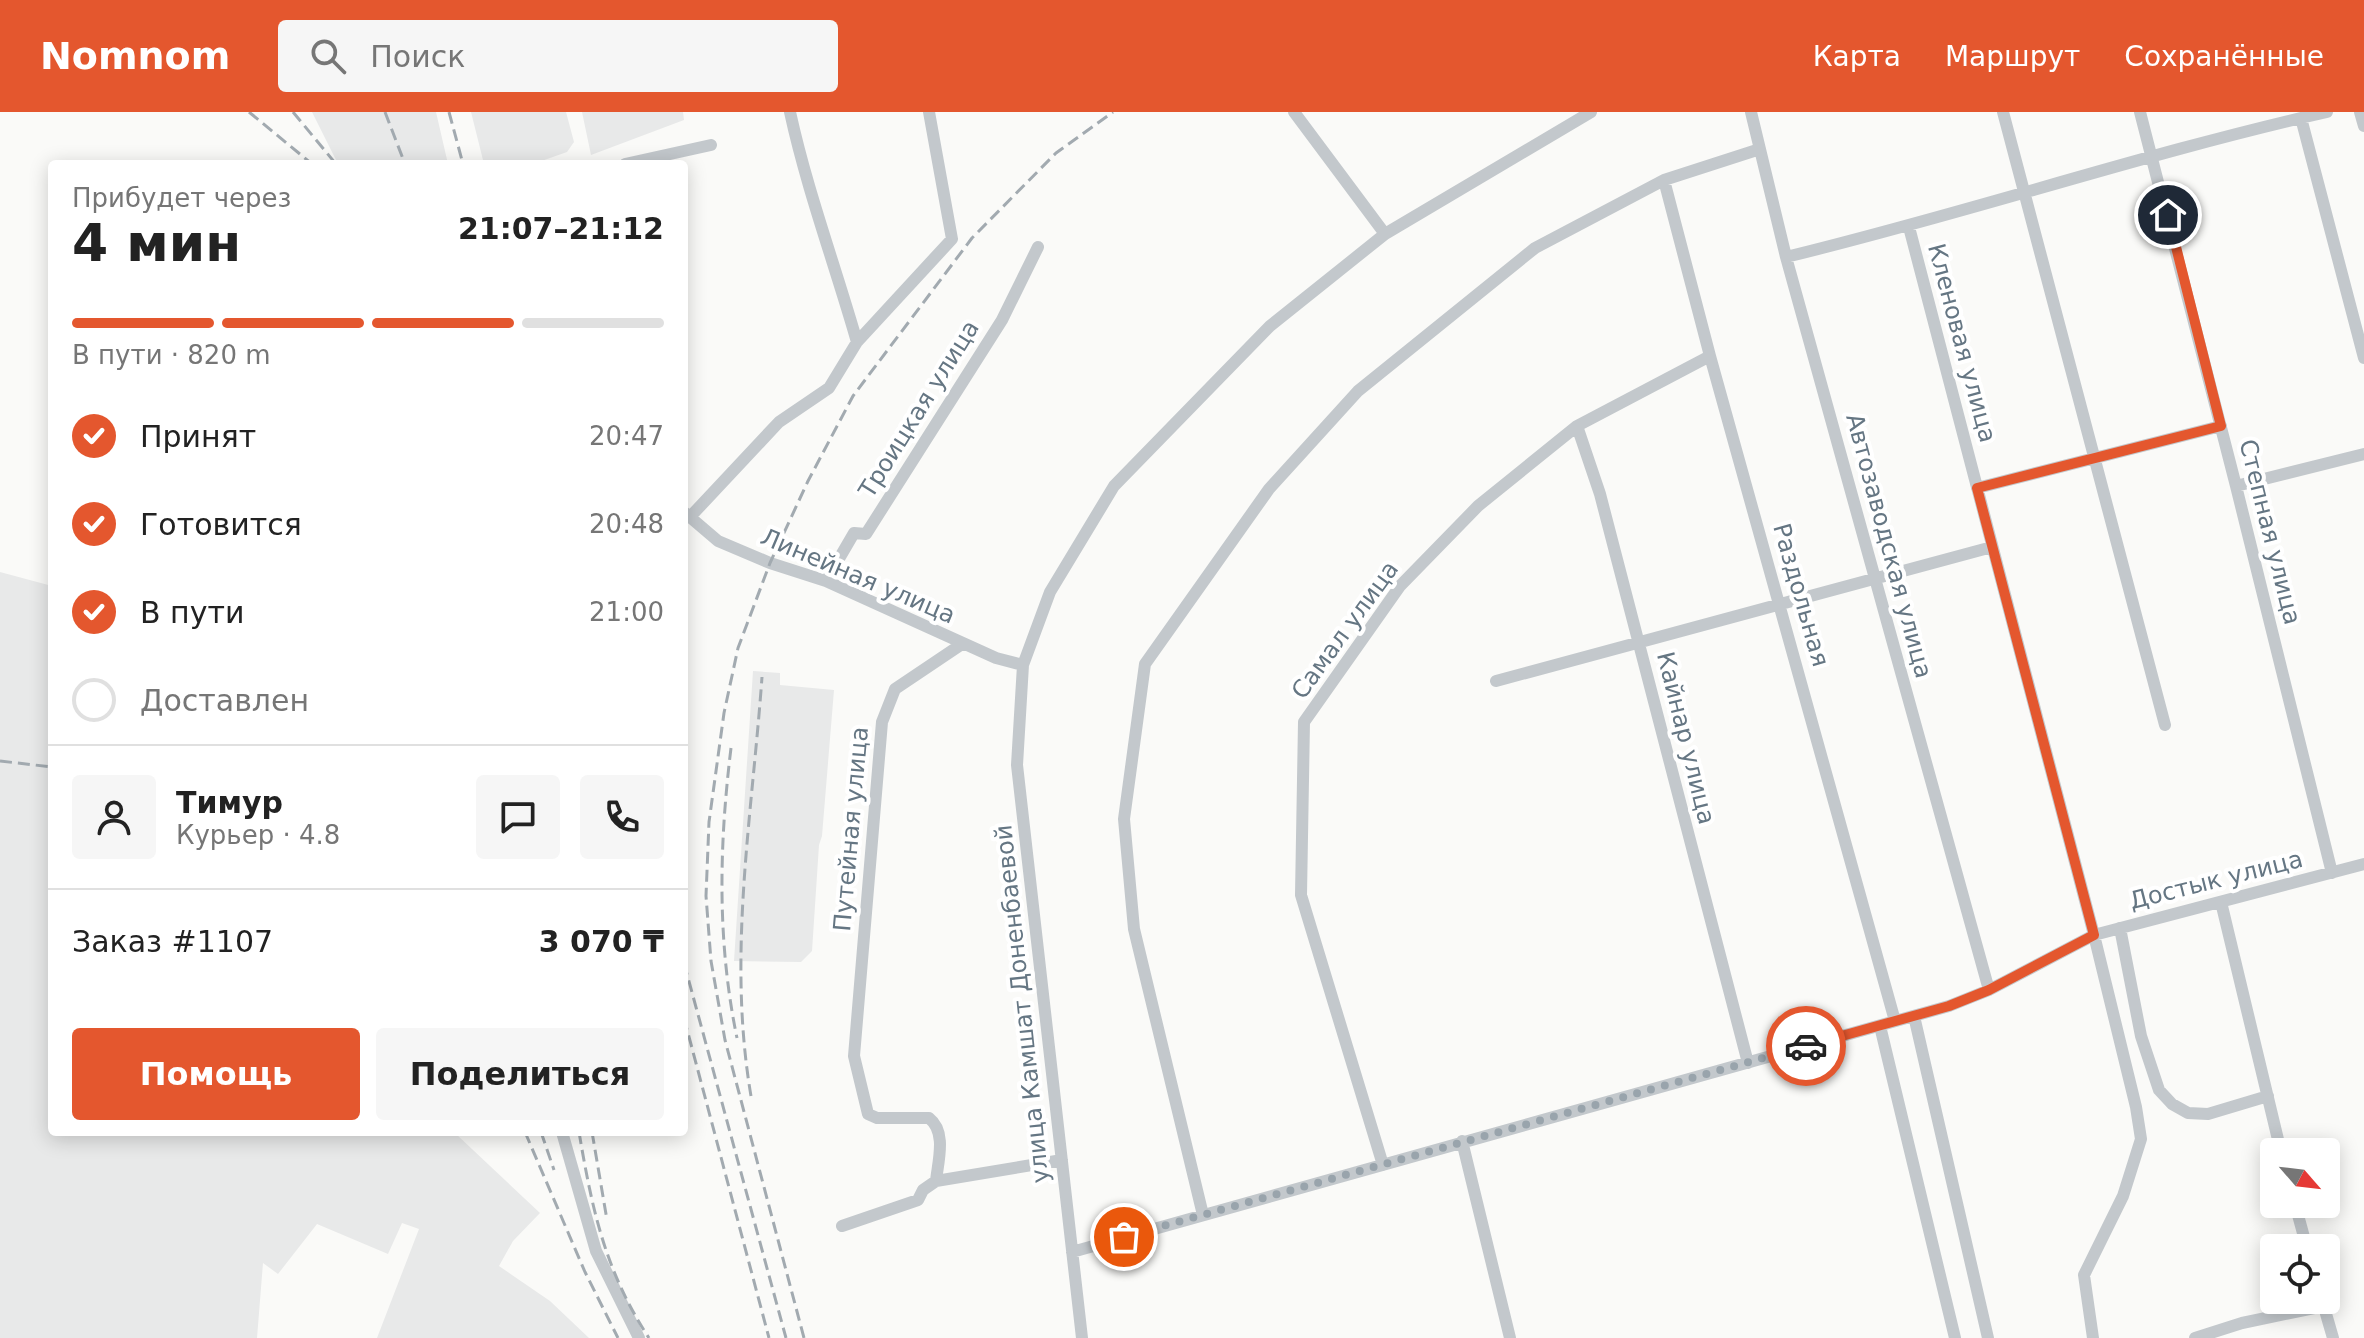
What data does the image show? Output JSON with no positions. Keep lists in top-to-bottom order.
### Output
{
  "streets": {
    "street": [
      "Кленовая улица",
      "Троицкая улица",
      "Степная улица",
      "Автозаводская улица",
      "Линейная улица",
      "Раздольная",
      "Самал улица",
      "Кайнар улица",
      "Путейная улица",
      "Достык улица",
      "улица Камшат Доненбаевой"
    ]
  },
  "crossings": [
    ["Кленовая улица", "Достык улица"],
    ["Троицкая улица", "Линейная улица"],
    ["Степная улица", "Достык улица"],
    ["Автозаводская улица", "Достык улица"],
    ["Линейная улица", "Путейная улица"],
    ["Линейная улица", "улица Камшат Доненбаевой"],
    ["Раздольная", "Самал улица"],
    ["Раздольная", "Достык улица"],
    ["Самал улица", "Кайнар улица"],
    ["Самал улица", "Достык улица"],
    ["Кайнар улица", "Достык улица"],
    ["Достык улица", "улица Камшат Доненбаевой"]
  ],
  "north": "bottom right",
  "page": {
    "header": "Nomnom",
    "search": "Поиск",
    "nav": ["Карта", "Маршрут", "Сохранённые"],
    "heading": ["4 мин", "Прибудет через", "21:07–21:12"],
    "panel": [
      "Тимур",
      "Курьер · 4.8",
      "Заказ #1107",
      "3 070 ₸"
    ],
    "bar": "В пути · 820 m",
    "list": [
      ["Принят", "20:47"],
      ["Готовится", "20:48"],
      ["В пути", "21:00"],
      "Доставлен"
    ],
    "buttons": ["Помощь", "Поделиться"]
  }
}
